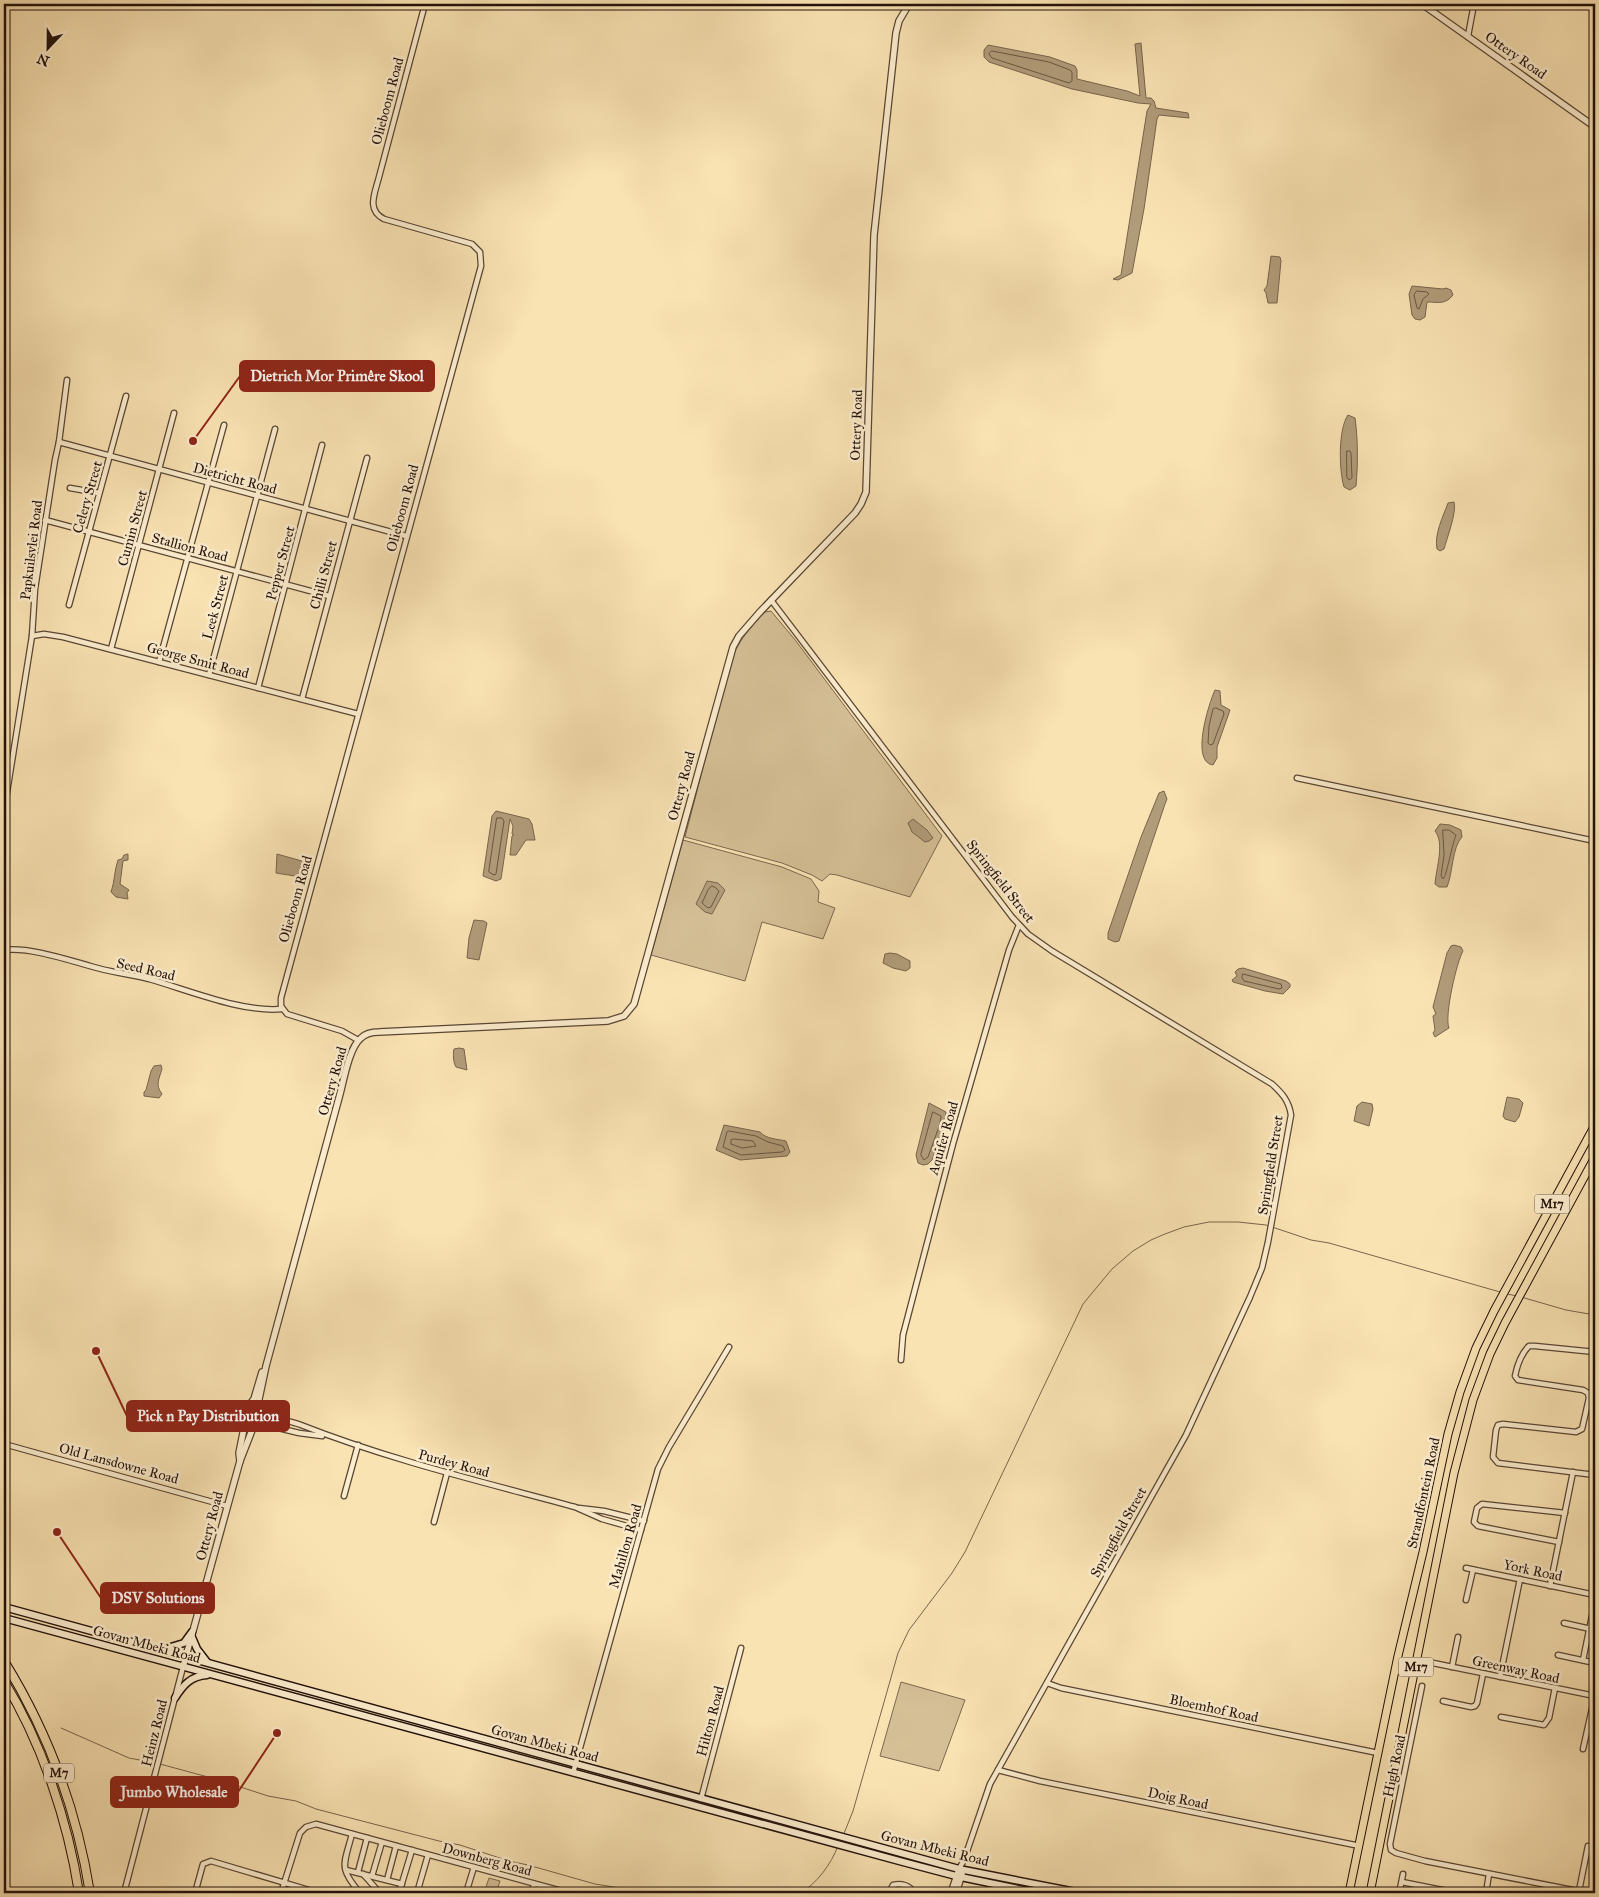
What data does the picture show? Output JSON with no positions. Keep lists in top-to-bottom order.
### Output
{
  "streets": {
    "highway": ["M7"],
    "main road": ["M17", "Strandfontein Road", "Govan Mbeki Road"],
    "street": [
      "Ottery Road",
      "Olieboom Road",
      "Dietricht Road",
      "Celery Street",
      "Cumin Street",
      "Stallion Road",
      "Papkuilsvlei Road",
      "Pepper Street",
      "Chilli Street",
      "Leek Street",
      "George Smit Road",
      "Springfield Street",
      "Seed Road",
      "Aquifer Road",
      "Old Lansdowne Road",
      "Purdey Road",
      "Mahillon Road",
      "York Road",
      "Greenway Road",
      "Bloemhof Road",
      "Hilton Road",
      "Heinz Road",
      "High Road",
      "Doig Road",
      "Downberg Road"
    ]
  },
  "crossings": [
    ["Ottery Road", "Springfield Street"],
    ["Ottery Road", "Old Lansdowne Road"],
    ["Ottery Road", "Purdey Road"],
    ["Ottery Road", "Govan Mbeki Road"],
    ["Ottery Road", "Heinz Road"],
    ["Olieboom Road", "Dietricht Road"],
    ["Olieboom Road", "George Smit Road"],
    ["Olieboom Road", "Seed Road"],
    ["Dietricht Road", "Celery Street"],
    ["Dietricht Road", "Cumin Street"],
    ["Dietricht Road", "Papkuilsvlei Road"],
    ["Dietricht Road", "Pepper Street"],
    ["Dietricht Road", "Chilli Street"],
    ["Dietricht Road", "Leek Street"],
    ["Celery Street", "Stallion Road"],
    ["Cumin Street", "Stallion Road"],
    ["Cumin Street", "George Smit Road"],
    ["Stallion Road", "Papkuilsvlei Road"],
    ["Stallion Road", "Pepper Street"],
    ["Stallion Road", "Chilli Street"],
    ["Stallion Road", "Leek Street"],
    ["Papkuilsvlei Road", "George Smit Road"],
    ["Pepper Street", "George Smit Road"],
    ["Chilli Street", "George Smit Road"],
    ["Leek Street", "George Smit Road"],
    ["Springfield Street", "Aquifer Road"],
    ["Springfield Street", "Govan Mbeki Road"],
    ["Springfield Street", "Bloemhof Road"],
    ["Springfield Street", "Doig Road"],
    ["Purdey Road", "Mahillon Road"],
    ["Strandfontein Road", "Bloemhof Road"],
    ["Mahillon Road", "Govan Mbeki Road"],
    ["Govan Mbeki Road", "Hilton Road"],
    ["Govan Mbeki Road", "Heinz Road"]
  ],
  "places": [
    "Dietrich Mor Primêre Skool",
    "Pick n Pay Distribution",
    "DSV Solutions",
    "Jumbo Wholesale"
  ],
  "north": "bottom"
}
